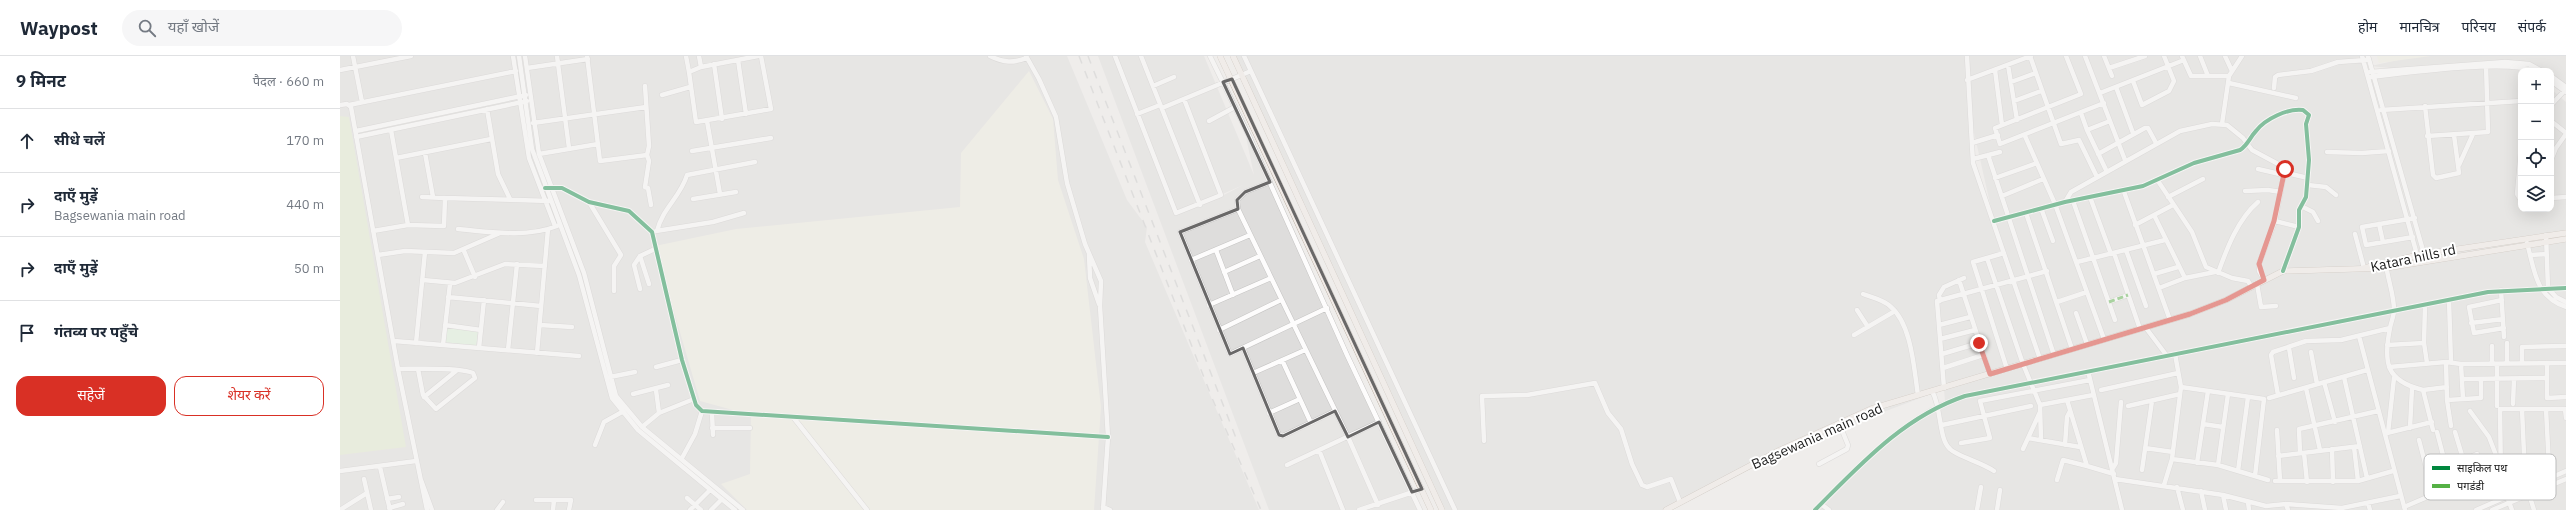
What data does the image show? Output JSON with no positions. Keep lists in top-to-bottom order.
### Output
{
  "streets": {
    "main road": ["Katara hills rd", "Bagsewania main road"]
  },
  "crossings": [
    ["Katara hills rd", "Bagsewania main road"]
  ],
  "legend": ["साइकिल पथ", "पगडंडी"],
  "page": {
    "header": "Waypost",
    "search": "यहाँ खोजें",
    "nav": [
      "होम",
      "मानचित्र",
      "परिचय",
      "संपर्क"
    ],
    "heading": ["9 मिनट", "पैदल · 660 m"],
    "map_buttons": ["+", "−"],
    "list": [
      ["सीधे चलें", "170 m"],
      ["दाएँ मुड़ें", "Bagsewania main road", "440 m"],
      ["दाएँ मुड़ें", "50 m"],
      "गंतव्य पर पहुँचे"
    ],
    "buttons": ["सहेजें", "शेयर करें"]
  }
}
